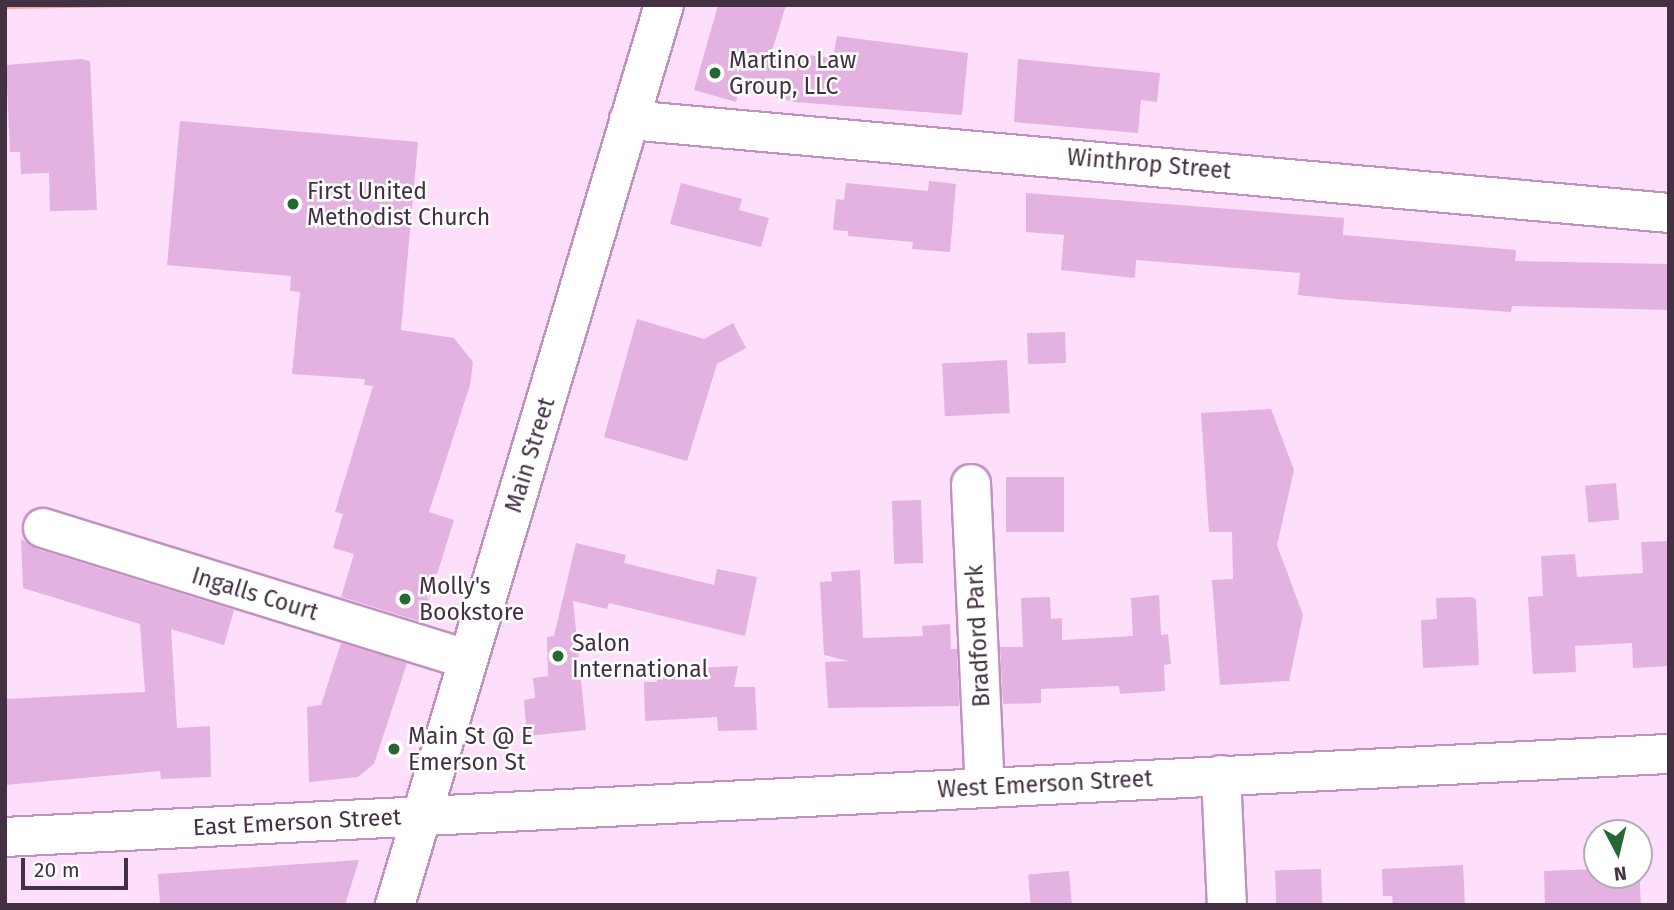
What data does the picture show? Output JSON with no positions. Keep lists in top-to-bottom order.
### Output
{
  "streets": {
    "street": [
      "Winthrop Street",
      "Main Street",
      "Ingalls Court",
      "Bradford Park",
      "West Emerson Street",
      "East Emerson Street"
    ]
  },
  "crossings": [
    ["Winthrop Street", "Main Street"],
    ["Main Street", "Ingalls Court"],
    ["Main Street", "West Emerson Street"],
    ["Main Street", "East Emerson Street"],
    ["Bradford Park", "West Emerson Street"],
    ["West Emerson Street", "East Emerson Street"]
  ],
  "places": [
    "Martino Law Group, LLC",
    "First United Methodist Church",
    "Molly's Bookstore",
    "Salon International",
    "Main St @ E Emerson St"
  ],
  "scale_bar": "20 m",
  "north": "bottom"
}
